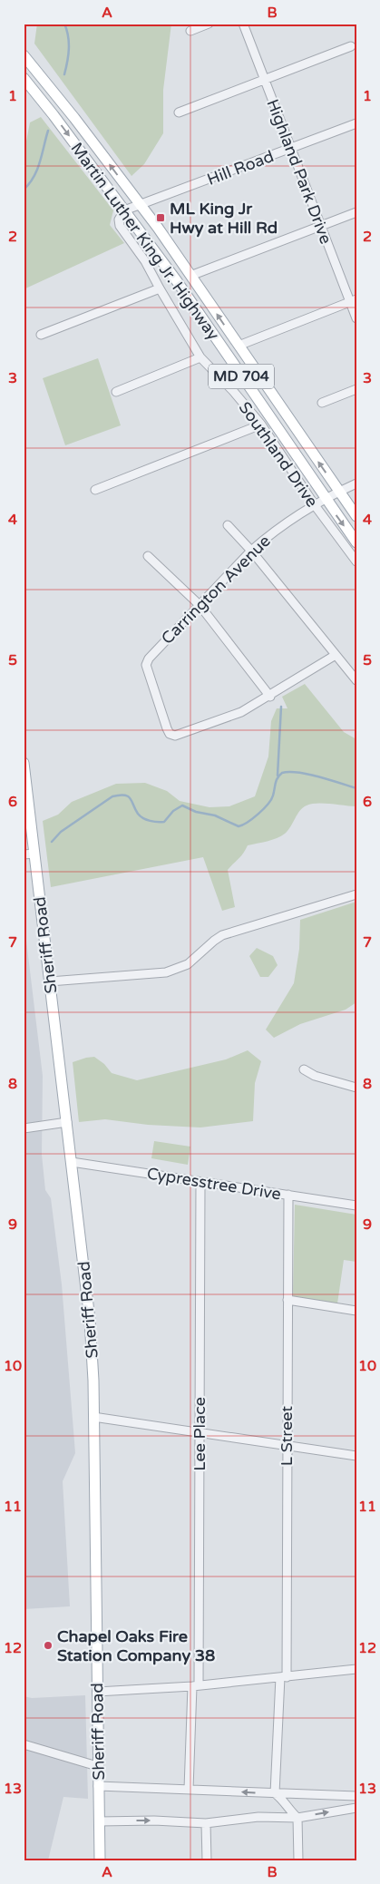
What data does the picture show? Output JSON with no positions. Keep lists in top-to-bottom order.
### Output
{
  "streets": {
    "main road": ["Martin Luther King Jr. Highway", "MD 704", "Sheriff Road"],
    "street": [
      "Hill Road",
      "Highland Park Drive",
      "Southland Drive",
      "Carrington Avenue",
      "Cypresstree Drive",
      "Lee Place",
      "L Street"
    ]
  },
  "crossings": [
    ["Hill Road", "Highland Park Drive"],
    ["Hill Road", "Martin Luther King Jr. Highway"],
    ["Hill Road", "Southland Drive"],
    ["Martin Luther King Jr. Highway", "Southland Drive"],
    ["Martin Luther King Jr. Highway", "Carrington Avenue"],
    ["Southland Drive", "Carrington Avenue"],
    ["Sheriff Road", "Cypresstree Drive"],
    ["Cypresstree Drive", "Lee Place"],
    ["Cypresstree Drive", "L Street"]
  ],
  "places": {
    "transit": ["ML King Jr Hwy at Hill Rd"],
    "other": ["Chapel Oaks Fire Station Company 38"]
  },
  "grid": {
    "columns": ["A", "B"],
    "rows": [
      "1",
      "2",
      "3",
      "4",
      "5",
      "6",
      "7",
      "8",
      "9",
      "10",
      "11",
      "12",
      "13"
    ]
  }
}
